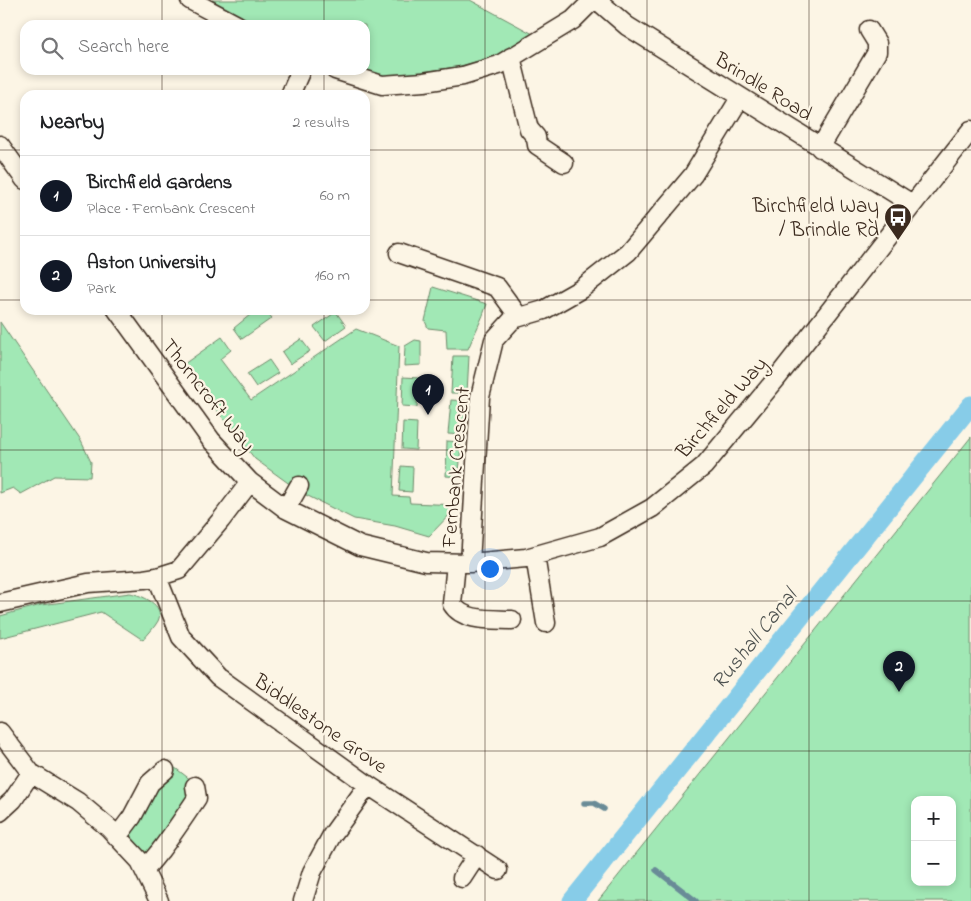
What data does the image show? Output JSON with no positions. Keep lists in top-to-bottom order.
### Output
{
  "streets": {
    "street": [
      "Brindle Road",
      "Thorncroft Way",
      "Birchfield Way",
      "Fernbank Crescent",
      "Biddlestone Grove"
    ]
  },
  "crossings": [
    ["Brindle Road", "Birchfield Way"],
    ["Brindle Road", "Fernbank Crescent"],
    ["Thorncroft Way", "Birchfield Way"],
    ["Birchfield Way", "Fernbank Crescent"]
  ],
  "water": ["Rushall Canal"],
  "places": {
    "bus stop": ["Birchfield Way / Brindle Rd"]
  },
  "page": {
    "search": "Search here",
    "heading": ["Nearby", "2 results"],
    "list": [
      {
        "mark": "1",
        "name": "Birchfield Gardens",
        "note": "Place · Fernbank Crescent",
        "value": "60 m"
      },
      {
        "mark": "2",
        "name": "Aston University",
        "note": "Park",
        "value": "160 m"
      }
    ],
    "pins": ["1", "2"],
    "map_buttons": ["+", "−"]
  }
}
